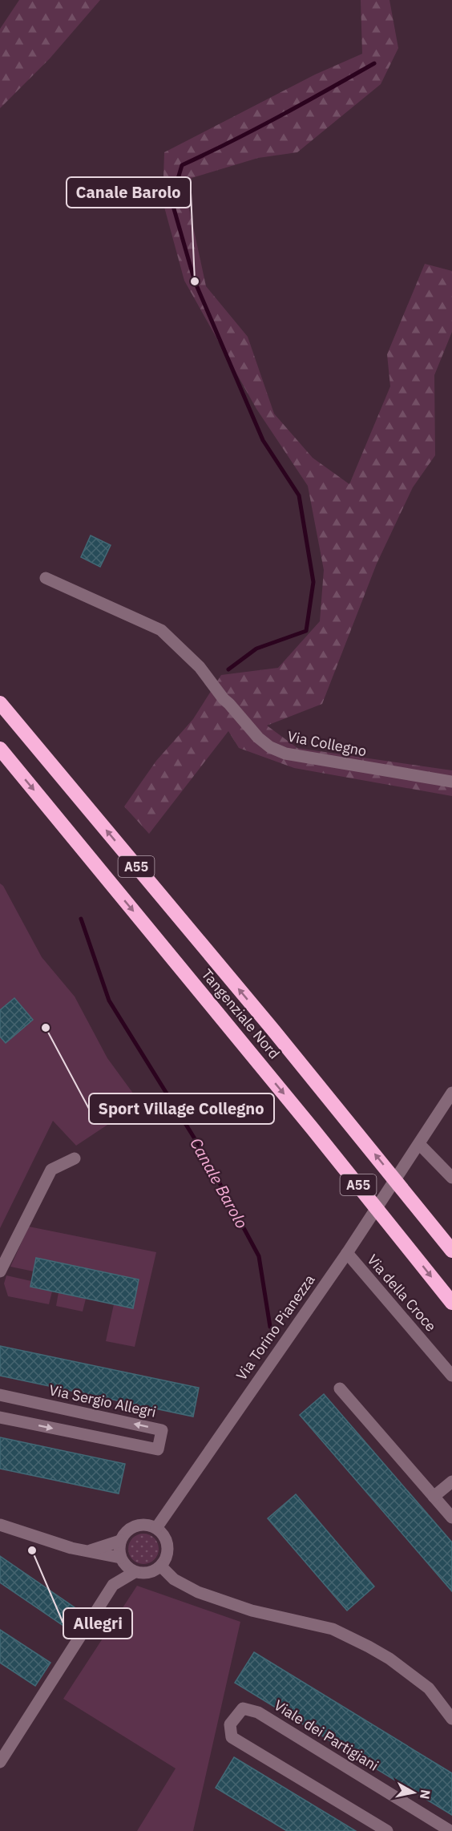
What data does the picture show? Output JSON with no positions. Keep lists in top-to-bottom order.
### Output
{
  "streets": {
    "highway": ["A55", "Tangenziale Nord"],
    "street": [
      "Via Collegno",
      "Via della Croce",
      "Via Torino Pianezza",
      "Via Sergio Allegri",
      "Viale dei Partigiani"
    ]
  },
  "crossings": [
    ["Via della Croce", "Via Torino Pianezza"]
  ],
  "water": ["Canale Barolo"],
  "places": ["Canale Barolo", "Sport Village Collegno", "Allegri"],
  "north": "right"
}
